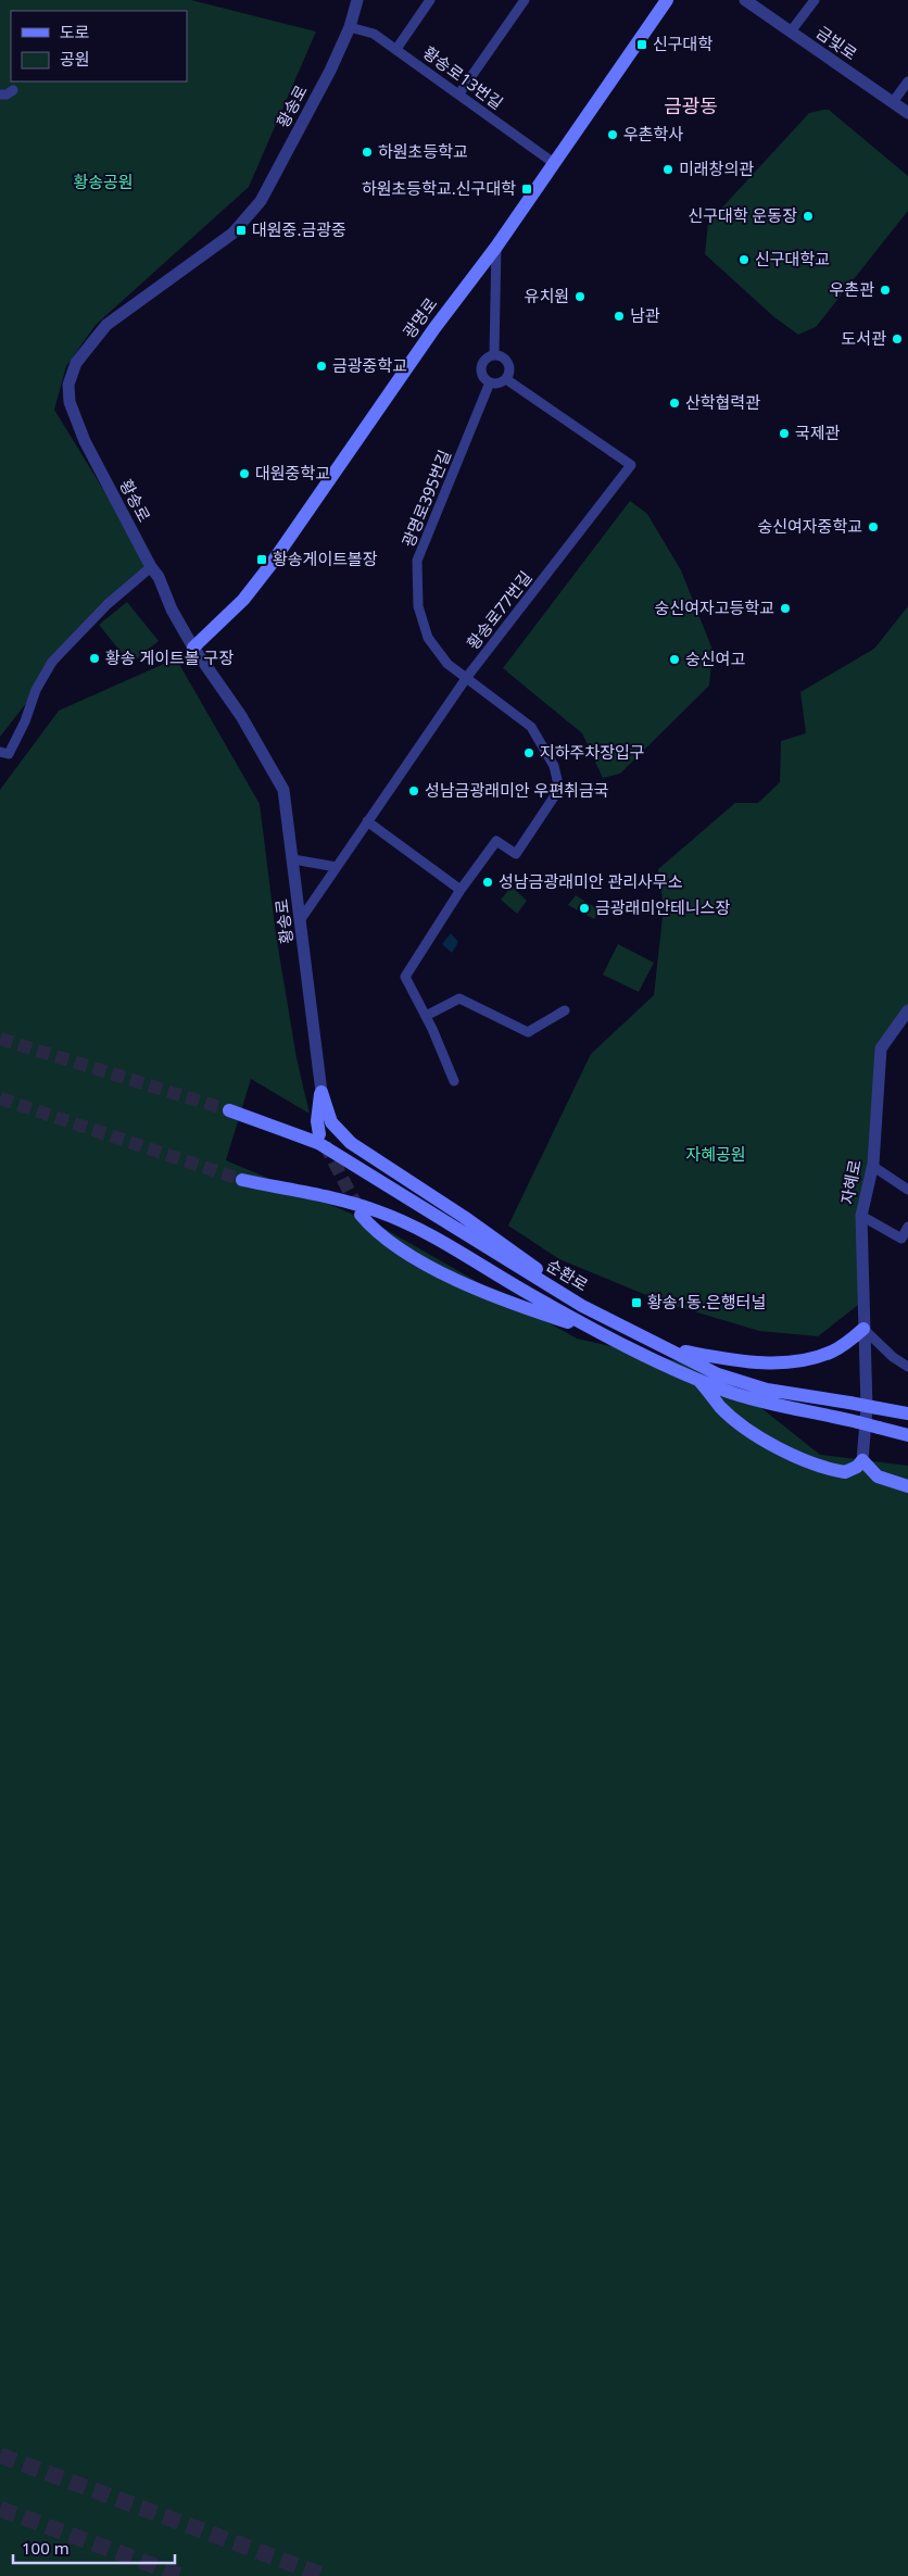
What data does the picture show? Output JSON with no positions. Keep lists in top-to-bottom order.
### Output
{
  "streets": {
    "main road": ["광명로", "순환로"],
    "street": [
      "금빛로",
      "황송로13번길",
      "황송로",
      "광명로395번길",
      "황송로77번길",
      "자혜로"
    ]
  },
  "crossings": [
    ["황송로13번길", "황송로"],
    ["황송로13번길", "광명로"],
    ["황송로", "광명로"],
    ["황송로", "황송로77번길"],
    ["광명로395번길", "황송로77번길"]
  ],
  "districts": ["금광동"],
  "parks": ["황송공원", "자혜공원"],
  "places": {
    "transit": [
      "신구대학",
      "하원초등학교.신구대학",
      "대원중.금광중",
      "황송게이트볼장",
      "황송1동.은행터널"
    ],
    "other": [
      "우촌학사",
      "하원초등학교",
      "미래창의관",
      "신구대학 운동장",
      "신구대학교",
      "우촌관",
      "유치원",
      "남관",
      "도서관",
      "금광중학교",
      "산학협력관",
      "국제관",
      "대원중학교",
      "숭신여자중학교",
      "숭신여자고등학교",
      "황송 게이트볼 구장",
      "숭신여고",
      "지하주차장입구",
      "성남금광래미안 우편취금국",
      "성남금광래미안 관리사무소",
      "금광래미안테니스장"
    ]
  },
  "legend": ["도로", "공원"],
  "scale_bar": "100 m"
}
